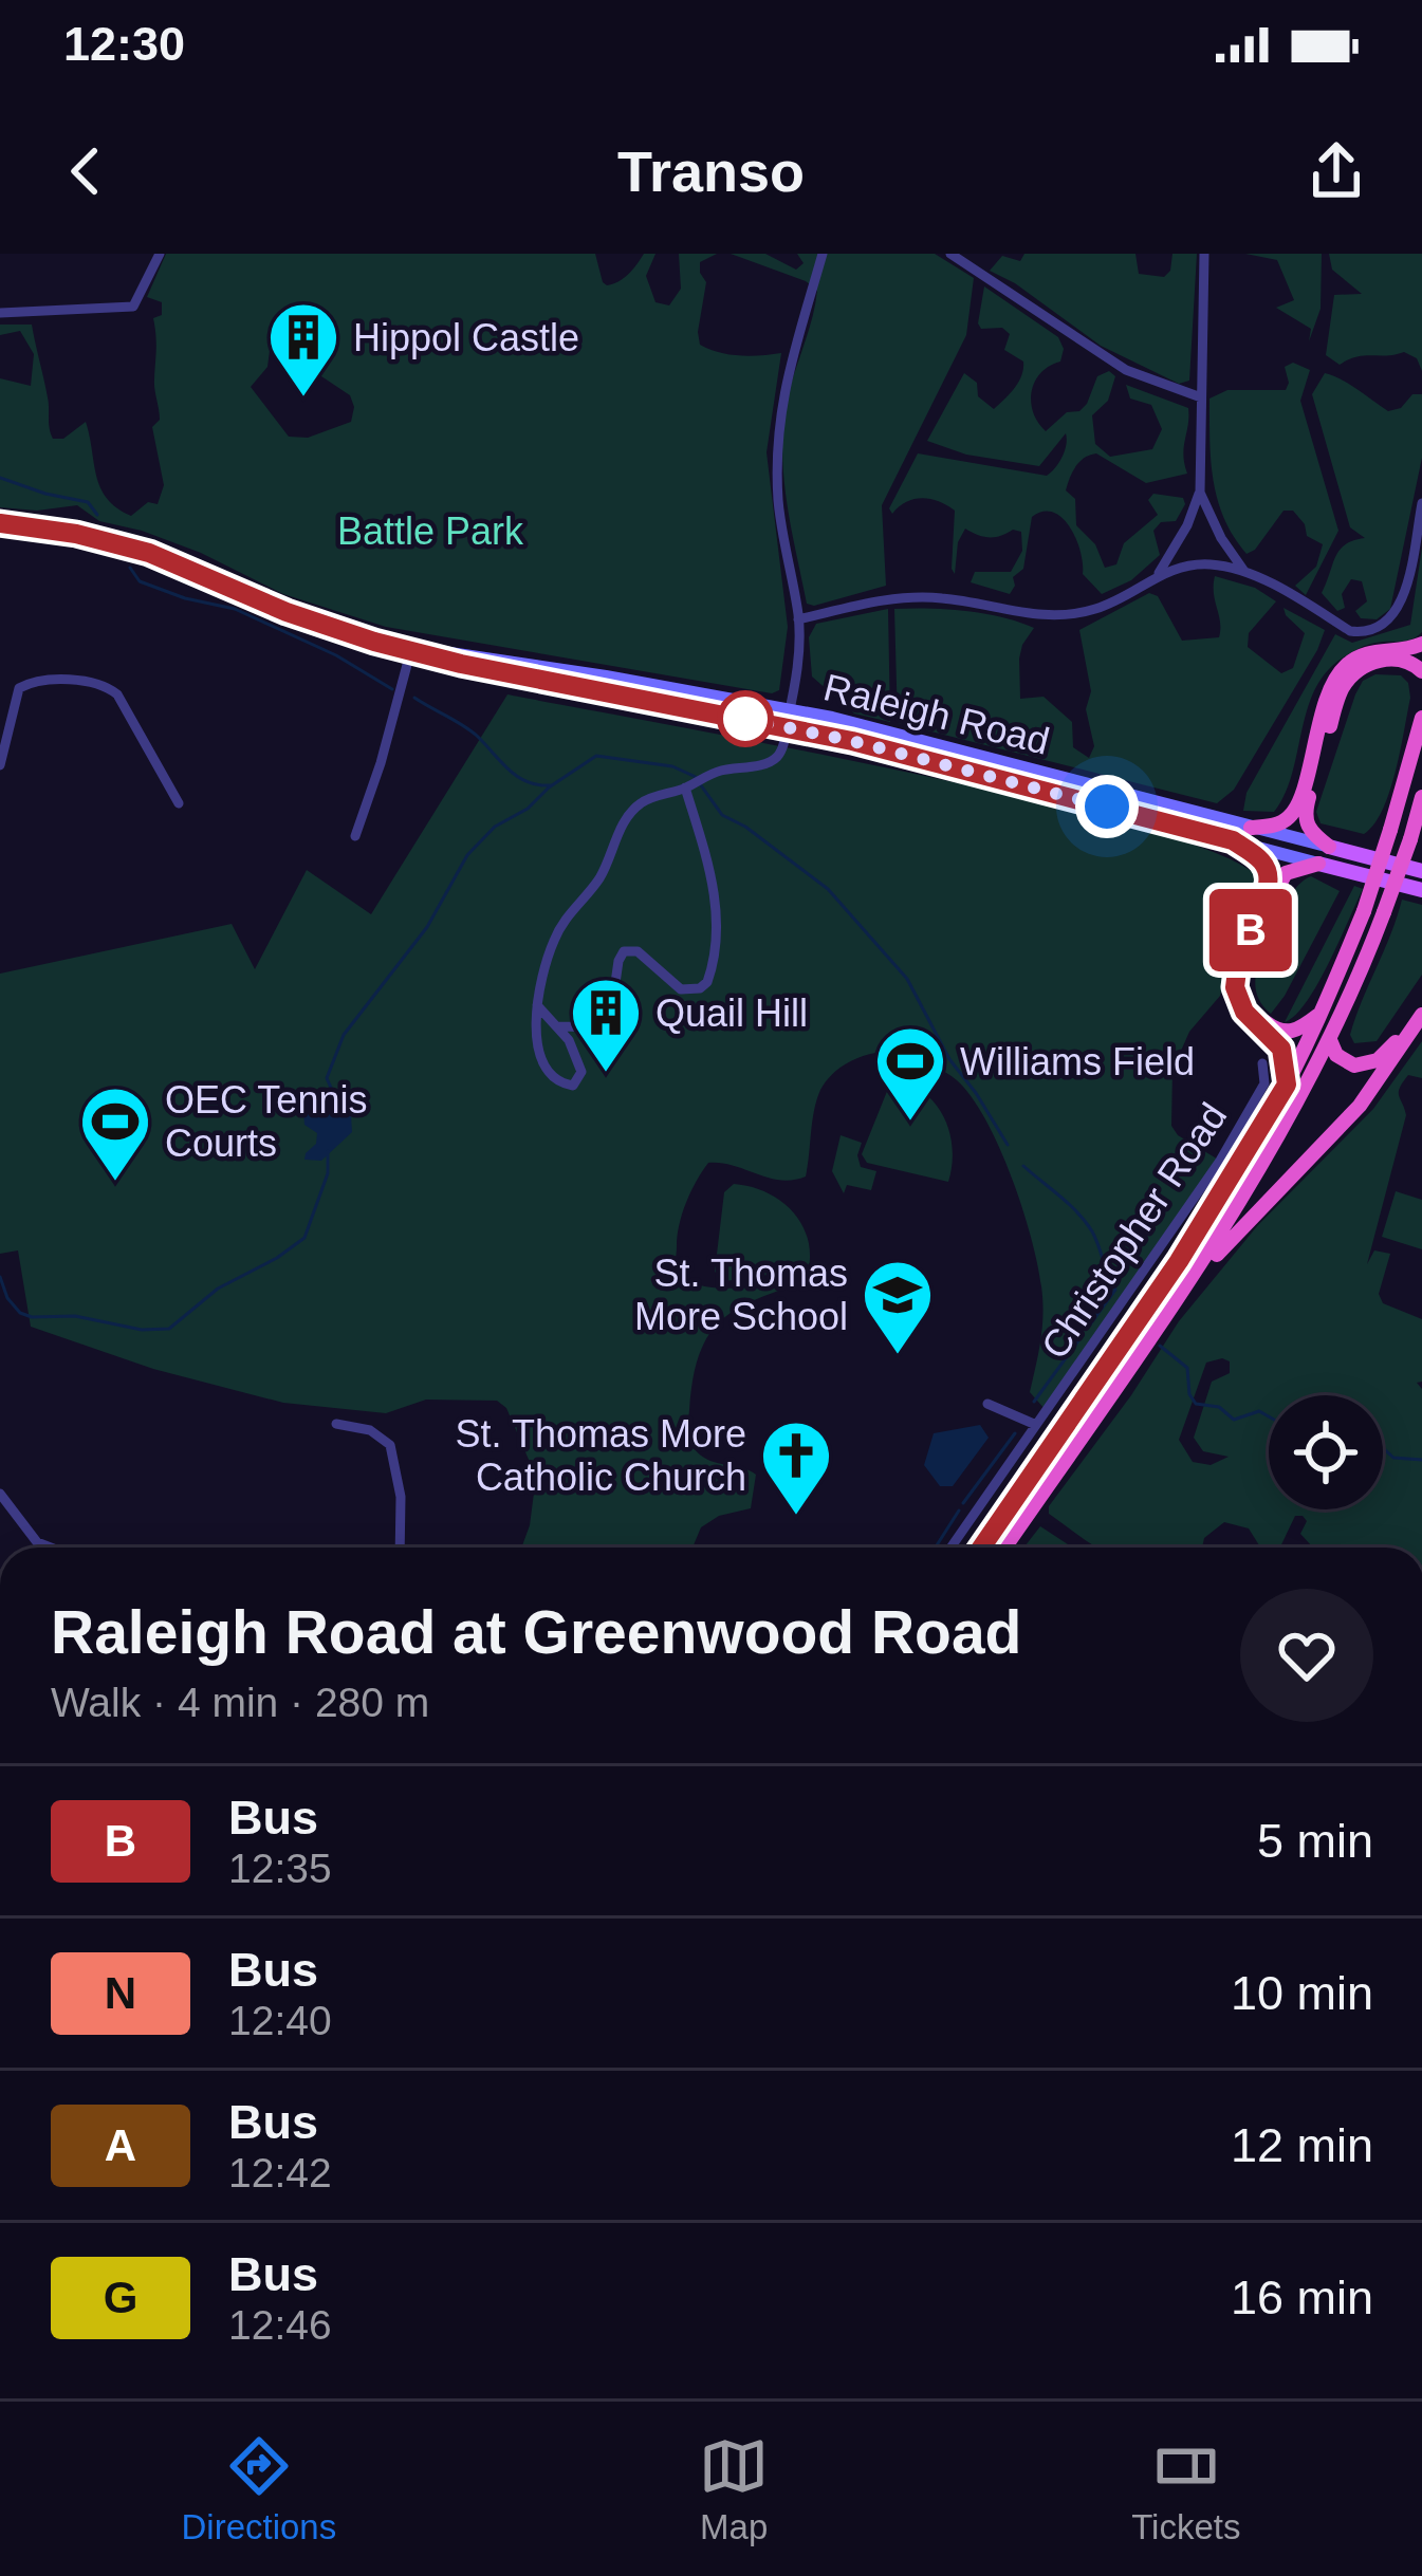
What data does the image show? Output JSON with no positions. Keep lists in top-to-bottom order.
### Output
{
  "streets": {
    "main road": ["Raleigh Road"],
    "street": ["Christopher Road"]
  },
  "parks": ["Battle Park"],
  "places": {
    "building": ["Hippol Castle", "Quail Hill"],
    "sports": ["Williams Field", "OEC Tennis Courts"],
    "school or university": ["St. Thomas More School"],
    "church": ["St. Thomas More Catholic Church"]
  },
  "lines": ["bus line B"],
  "page": {
    "status": "12:30",
    "header": "Transo",
    "on_map": "B",
    "heading": ["Raleigh Road at Greenwood Road", "Walk · 4 min · 280 m"],
    "list": [
      {
        "mark": "B",
        "name": "Bus",
        "note": "12:35",
        "value": "5 min"
      },
      {
        "mark": "N",
        "name": "Bus",
        "note": "12:40",
        "value": "10 min"
      },
      {
        "mark": "A",
        "name": "Bus",
        "note": "12:42",
        "value": "12 min"
      },
      {
        "mark": "G",
        "name": "Bus",
        "note": "12:46",
        "value": "16 min"
      }
    ],
    "tabs": ["Directions", "Map", "Tickets"]
  }
}
